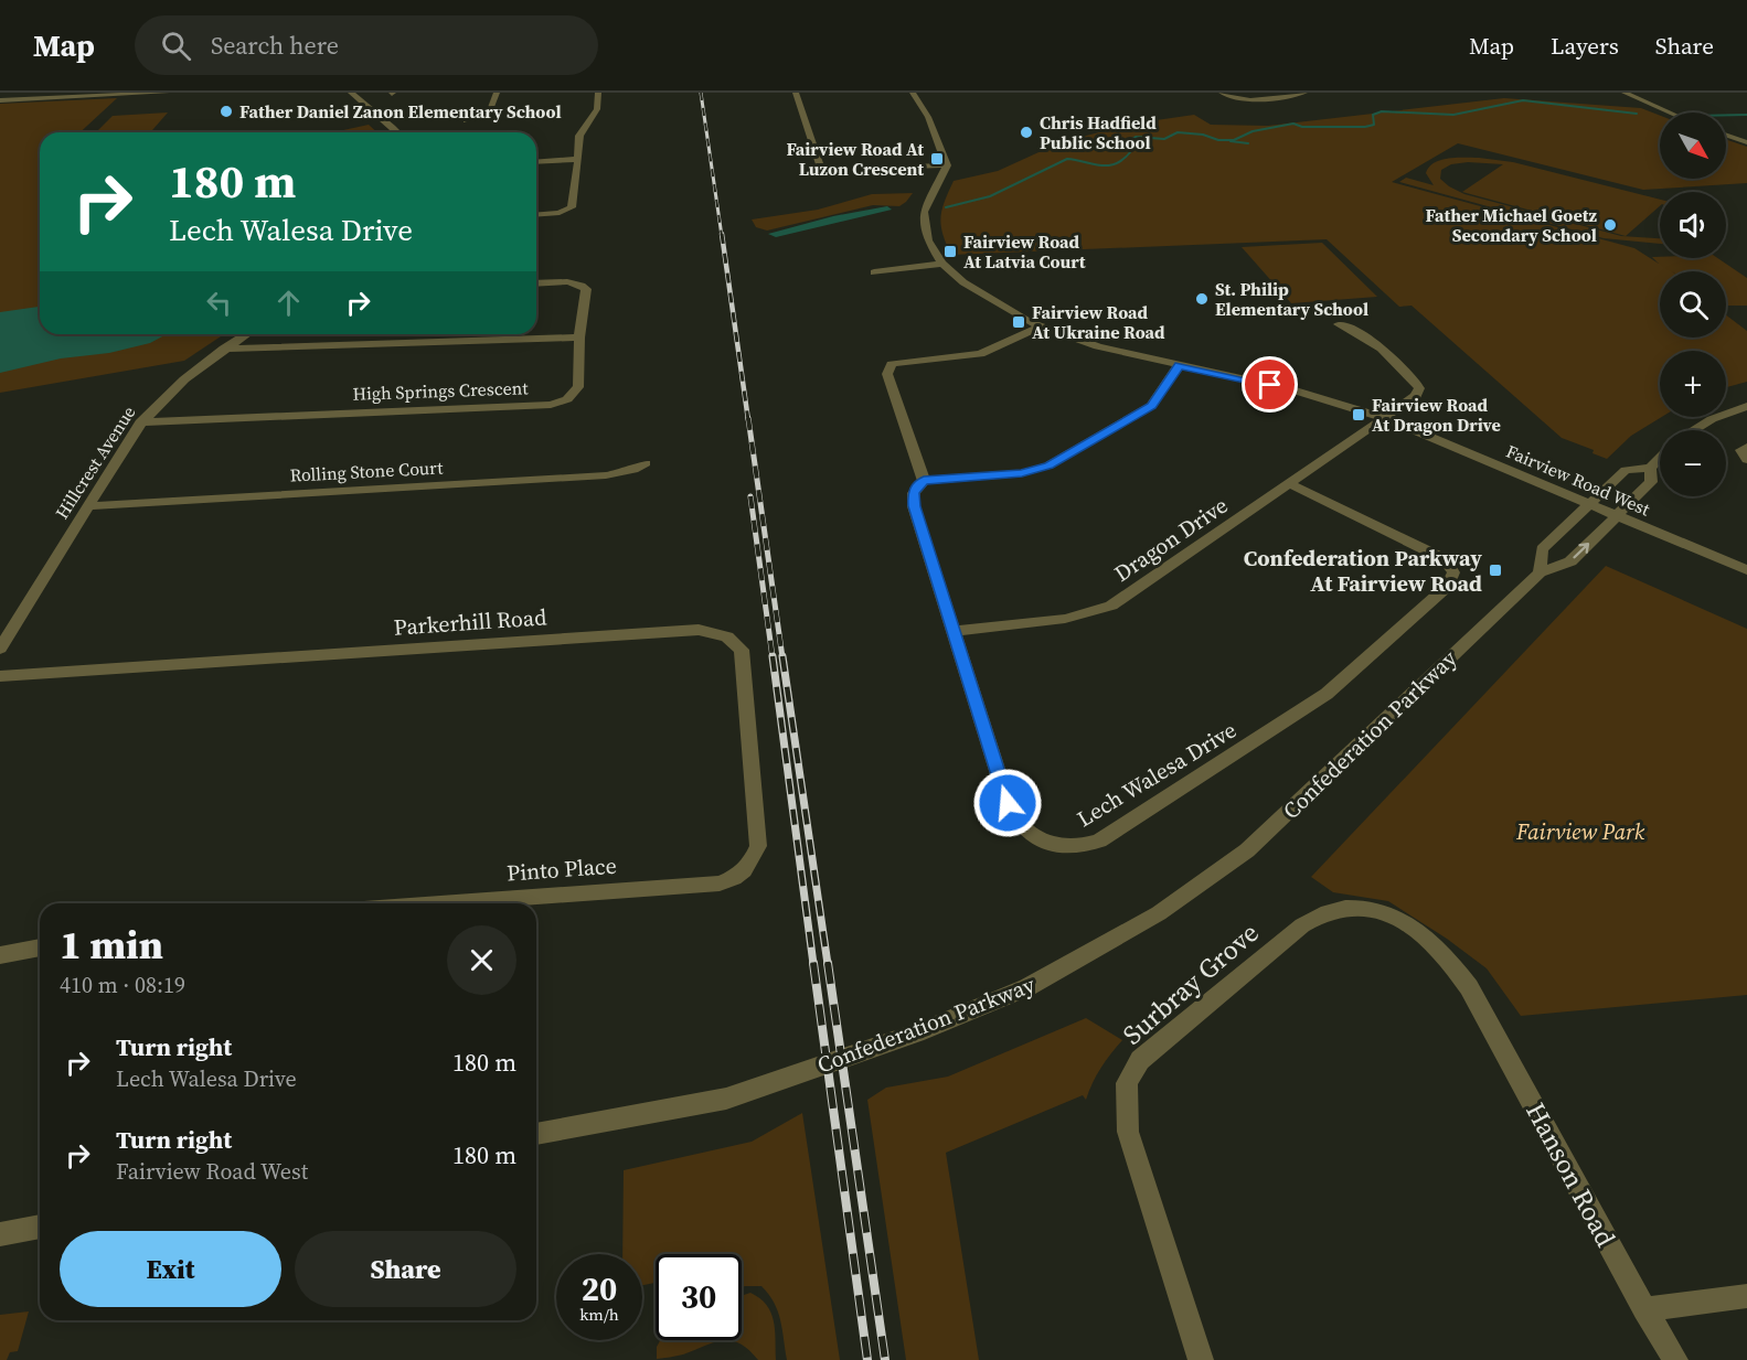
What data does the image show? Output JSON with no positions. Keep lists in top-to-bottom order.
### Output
{
  "streets": {
    "street": [
      "High Springs Crescent",
      "Hillcrest Avenue",
      "Rolling Stone Court",
      "Fairview Road West",
      "Dragon Drive",
      "Parkerhill Road",
      "Confederation Parkway",
      "Lech Walesa Drive",
      "Pinto Place",
      "Surbray Grove",
      "Hanson Road"
    ]
  },
  "crossings": [
    ["High Springs Crescent", "Hillcrest Avenue"],
    ["Hillcrest Avenue", "Rolling Stone Court"],
    ["Fairview Road West", "Dragon Drive"],
    ["Fairview Road West", "Confederation Parkway"],
    ["Dragon Drive", "Lech Walesa Drive"],
    ["Parkerhill Road", "Pinto Place"],
    ["Surbray Grove", "Hanson Road"]
  ],
  "parks": ["Fairview Park"],
  "places": {
    "other": [
      "Father Daniel Zanon Elementary School",
      "Chris Hadfield Public School",
      "Father Michael Goetz Secondary School",
      "St. Philip Elementary School"
    ],
    "transit": [
      "Fairview Road At Luzon Crescent",
      "Fairview Road At Latvia Court",
      "Fairview Road At Ukraine Road",
      "Fairview Road At Dragon Drive",
      "Confederation Parkway At Fairview Road"
    ]
  },
  "north": "bottom right",
  "page": {
    "header": "Map",
    "search": "Search here",
    "nav": ["Map", "Layers", "Share"],
    "map_buttons": ["+", "−"],
    "turn": ["180 m", "Lech Walesa Drive"],
    "heading": ["1 min", "410 m · 08:19"],
    "list": [
      {
        "name": "Turn right",
        "note": "Lech Walesa Drive",
        "value": "180 m"
      },
      {
        "name": "Turn right",
        "note": "Fairview Road West",
        "value": "180 m"
      }
    ],
    "buttons": ["Exit", "Share"],
    "speed": "20 km/h",
    "limit": "30"
  }
}
